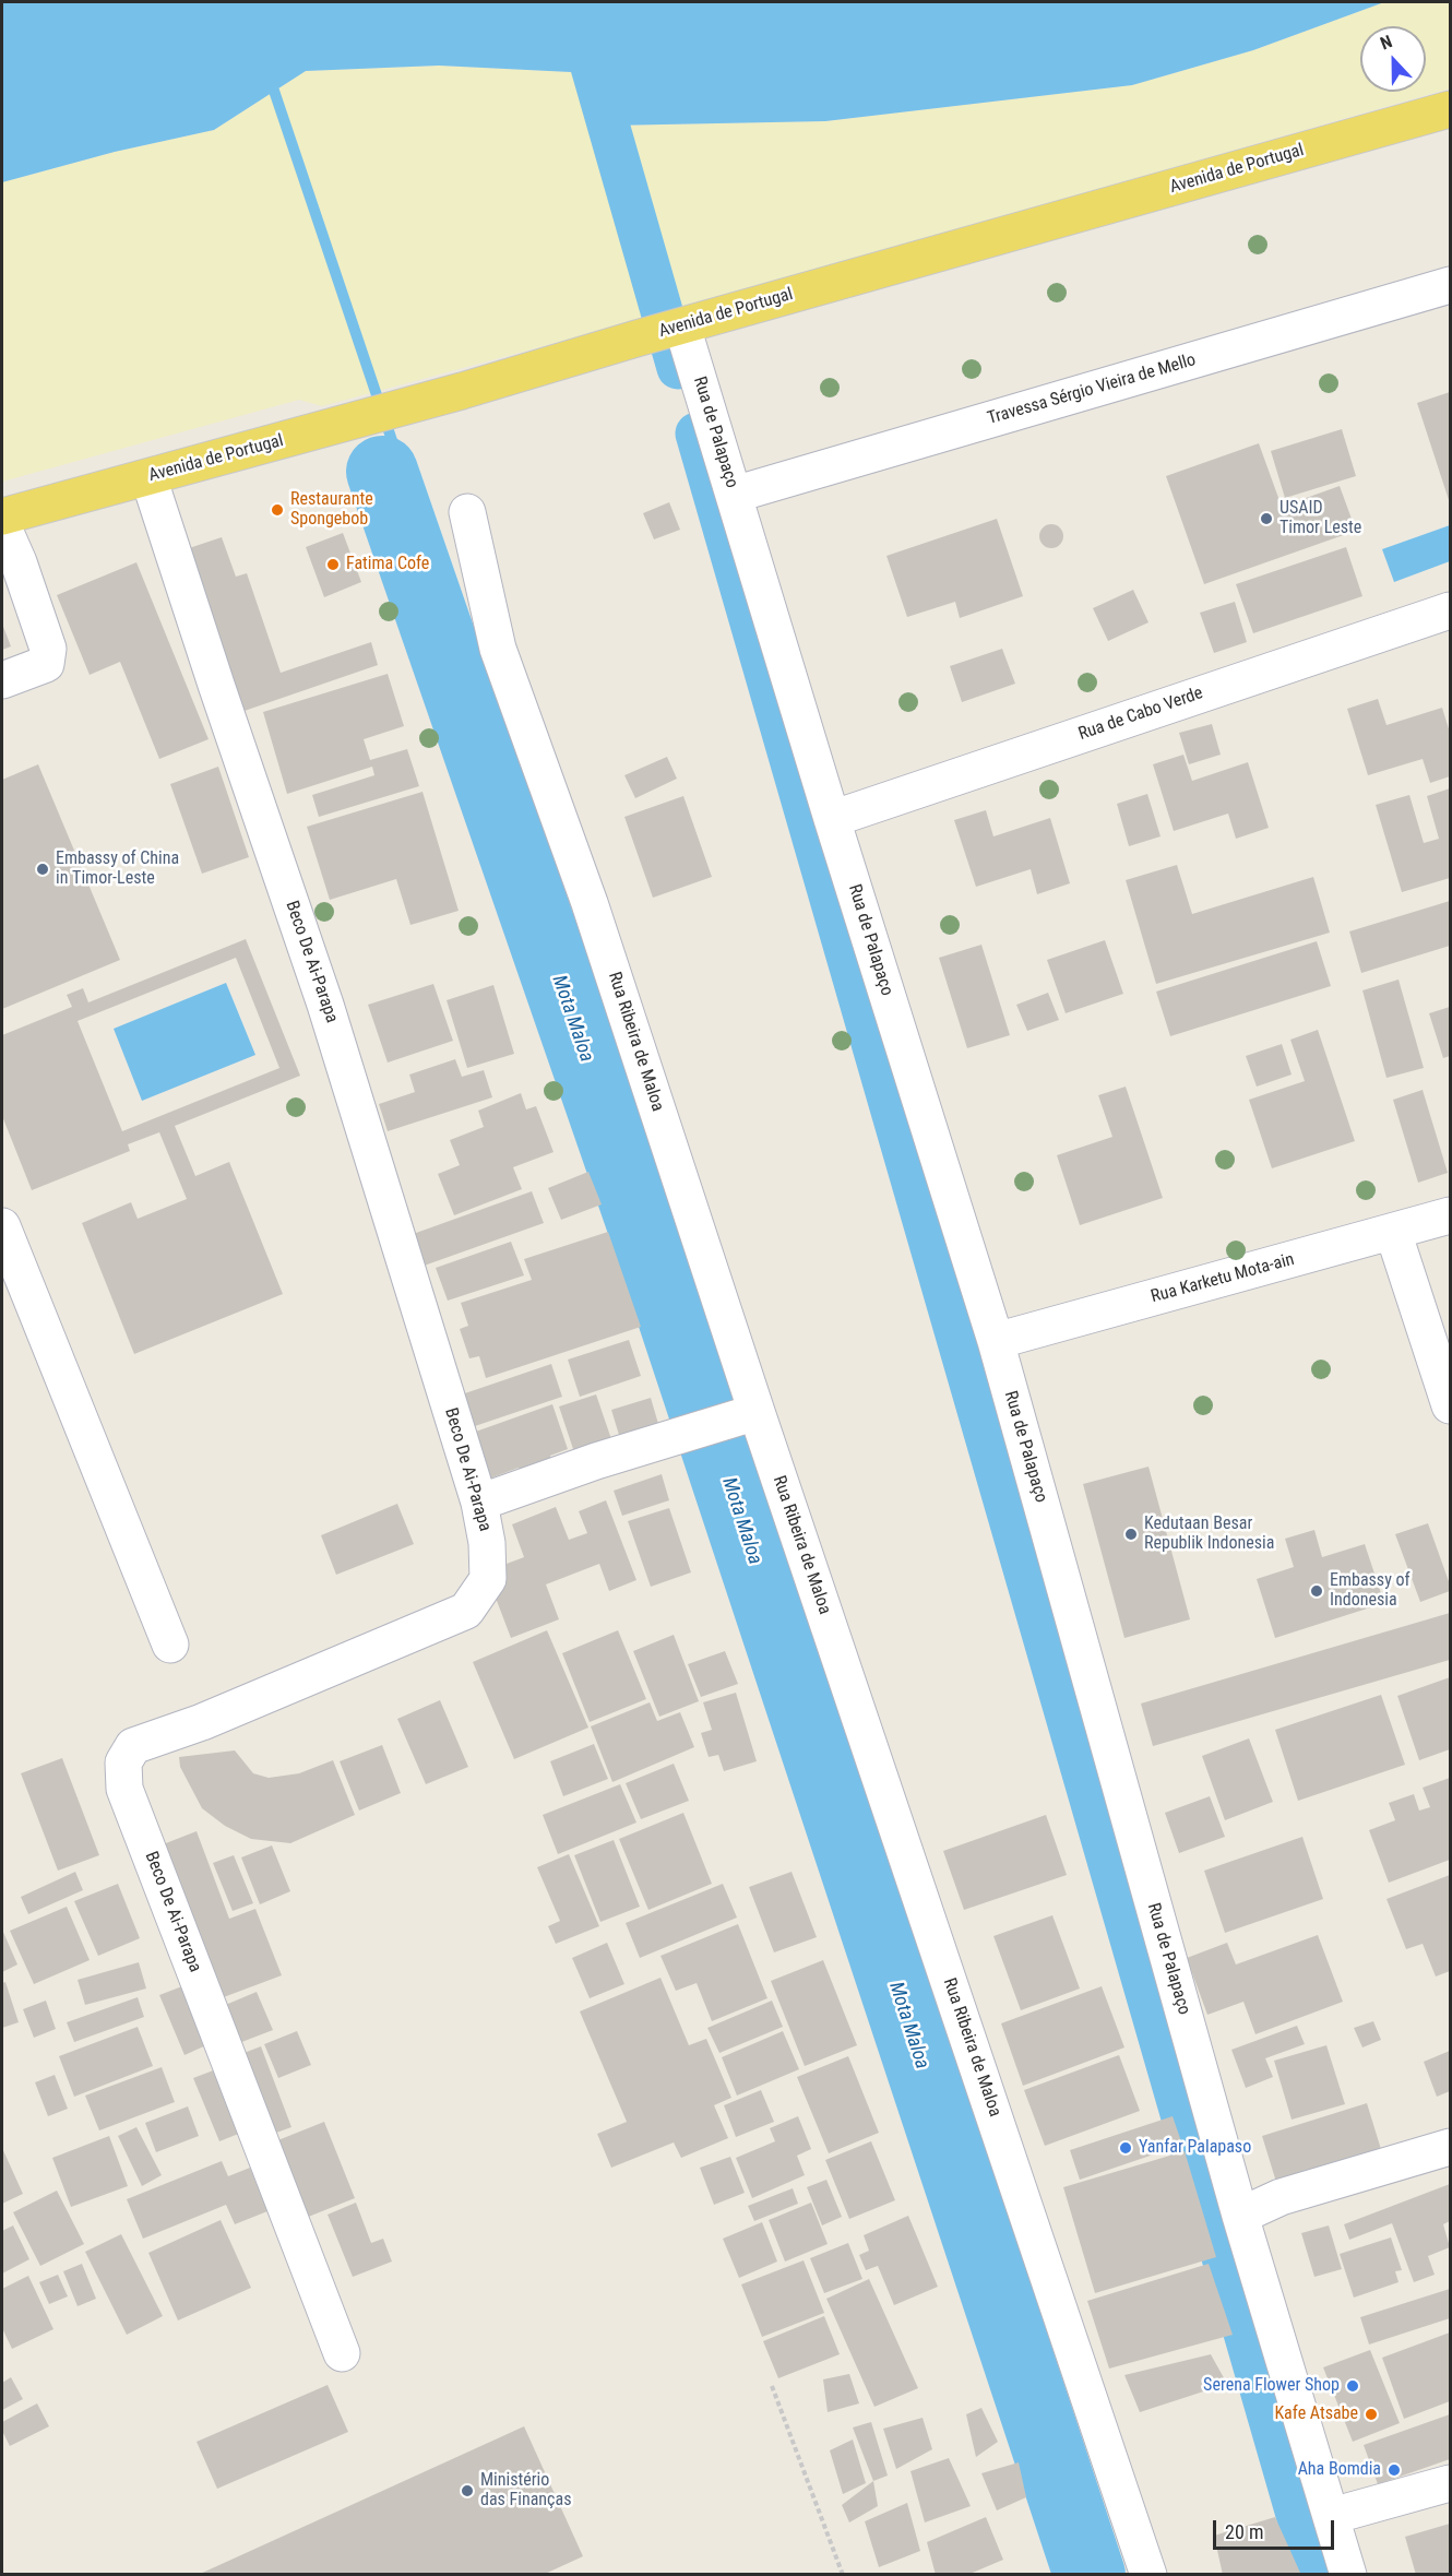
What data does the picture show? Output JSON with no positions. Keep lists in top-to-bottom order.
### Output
{
  "streets": {
    "main road": ["Avenida de Portugal"],
    "street": [
      "Travessa Sérgio Vieira de Mello",
      "Rua de Palapaço",
      "Rua de Cabo Verde",
      "Beco De Ai-Parapa",
      "Rua Ribeira de Maloa",
      "Rua Karketu Mota-ain"
    ]
  },
  "crossings": [
    ["Avenida de Portugal", "Rua de Palapaço"],
    ["Avenida de Portugal", "Beco De Ai-Parapa"],
    ["Travessa Sérgio Vieira de Mello", "Rua de Palapaço"],
    ["Rua de Palapaço", "Rua de Cabo Verde"],
    ["Rua de Palapaço", "Rua Karketu Mota-ain"]
  ],
  "water": ["Mota Maloa"],
  "places": [
    "Restaurante Spongebob",
    "USAID Timor Leste",
    "Fatima Cofe",
    "Embassy of China in Timor-Leste",
    "Kedutaan Besar Republik Indonesia",
    "Embassy of Indonesia",
    "Yanfar Palapaso",
    "Serena Flower Shop",
    "Kafe Atsabe",
    "Aha Bomdia",
    "Ministério das Finanças"
  ],
  "scale_bar": "20 m",
  "north": "top"
}
